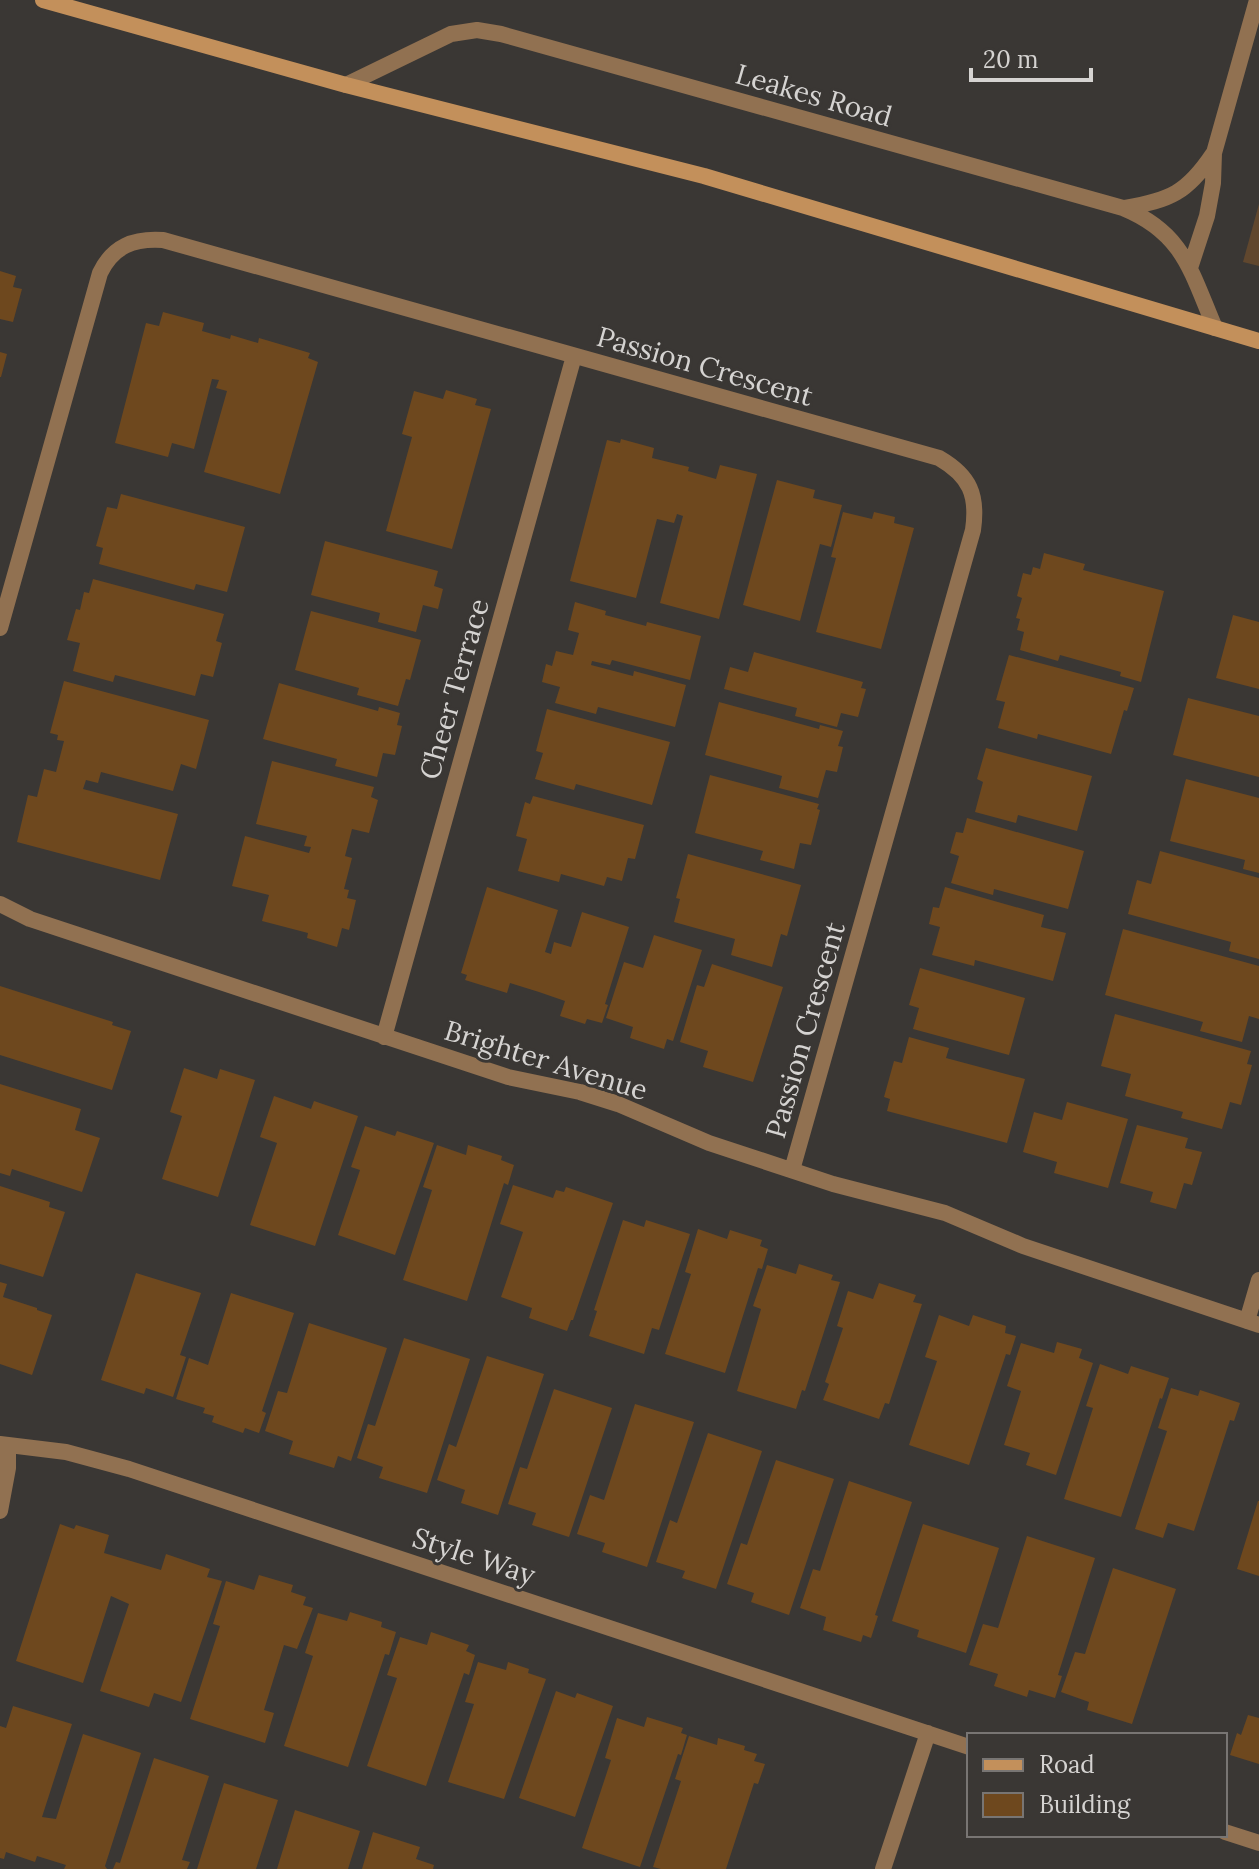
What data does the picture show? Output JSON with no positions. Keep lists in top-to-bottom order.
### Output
{
  "streets": {
    "street": [
      "Leakes Road",
      "Passion Crescent",
      "Cheer Terrace",
      "Brighter Avenue",
      "Style Way"
    ]
  },
  "crossings": [
    ["Passion Crescent", "Cheer Terrace"],
    ["Passion Crescent", "Brighter Avenue"],
    ["Cheer Terrace", "Brighter Avenue"]
  ],
  "legend": ["Road", "Building"],
  "scale_bar": "20 m"
}
